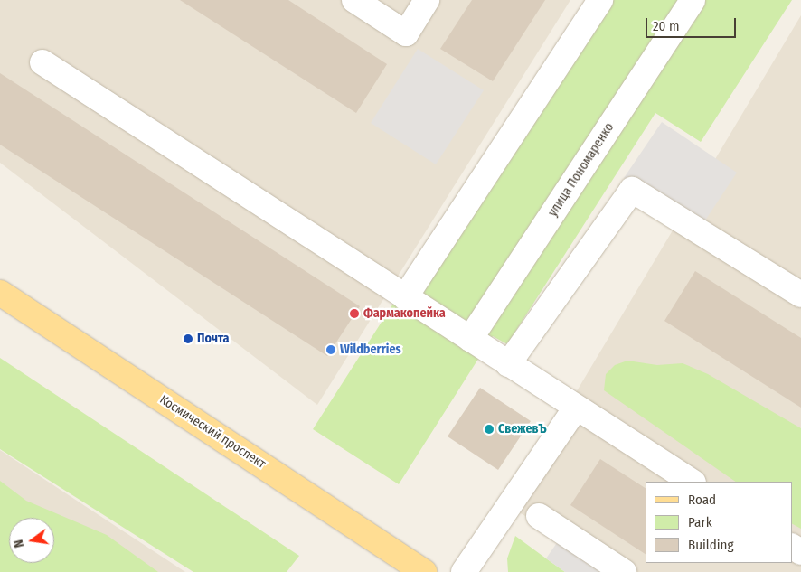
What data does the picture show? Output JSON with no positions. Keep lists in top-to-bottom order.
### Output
{
  "streets": {
    "main road": ["Космический проспект"],
    "street": ["улица Пономаренко"]
  },
  "places": [
    "Фармакопейка",
    "Почта",
    "Wildberries",
    "СвежевЪ"
  ],
  "legend": ["Road", "Park", "Building"],
  "scale_bar": "20 m",
  "north": "left"
}
